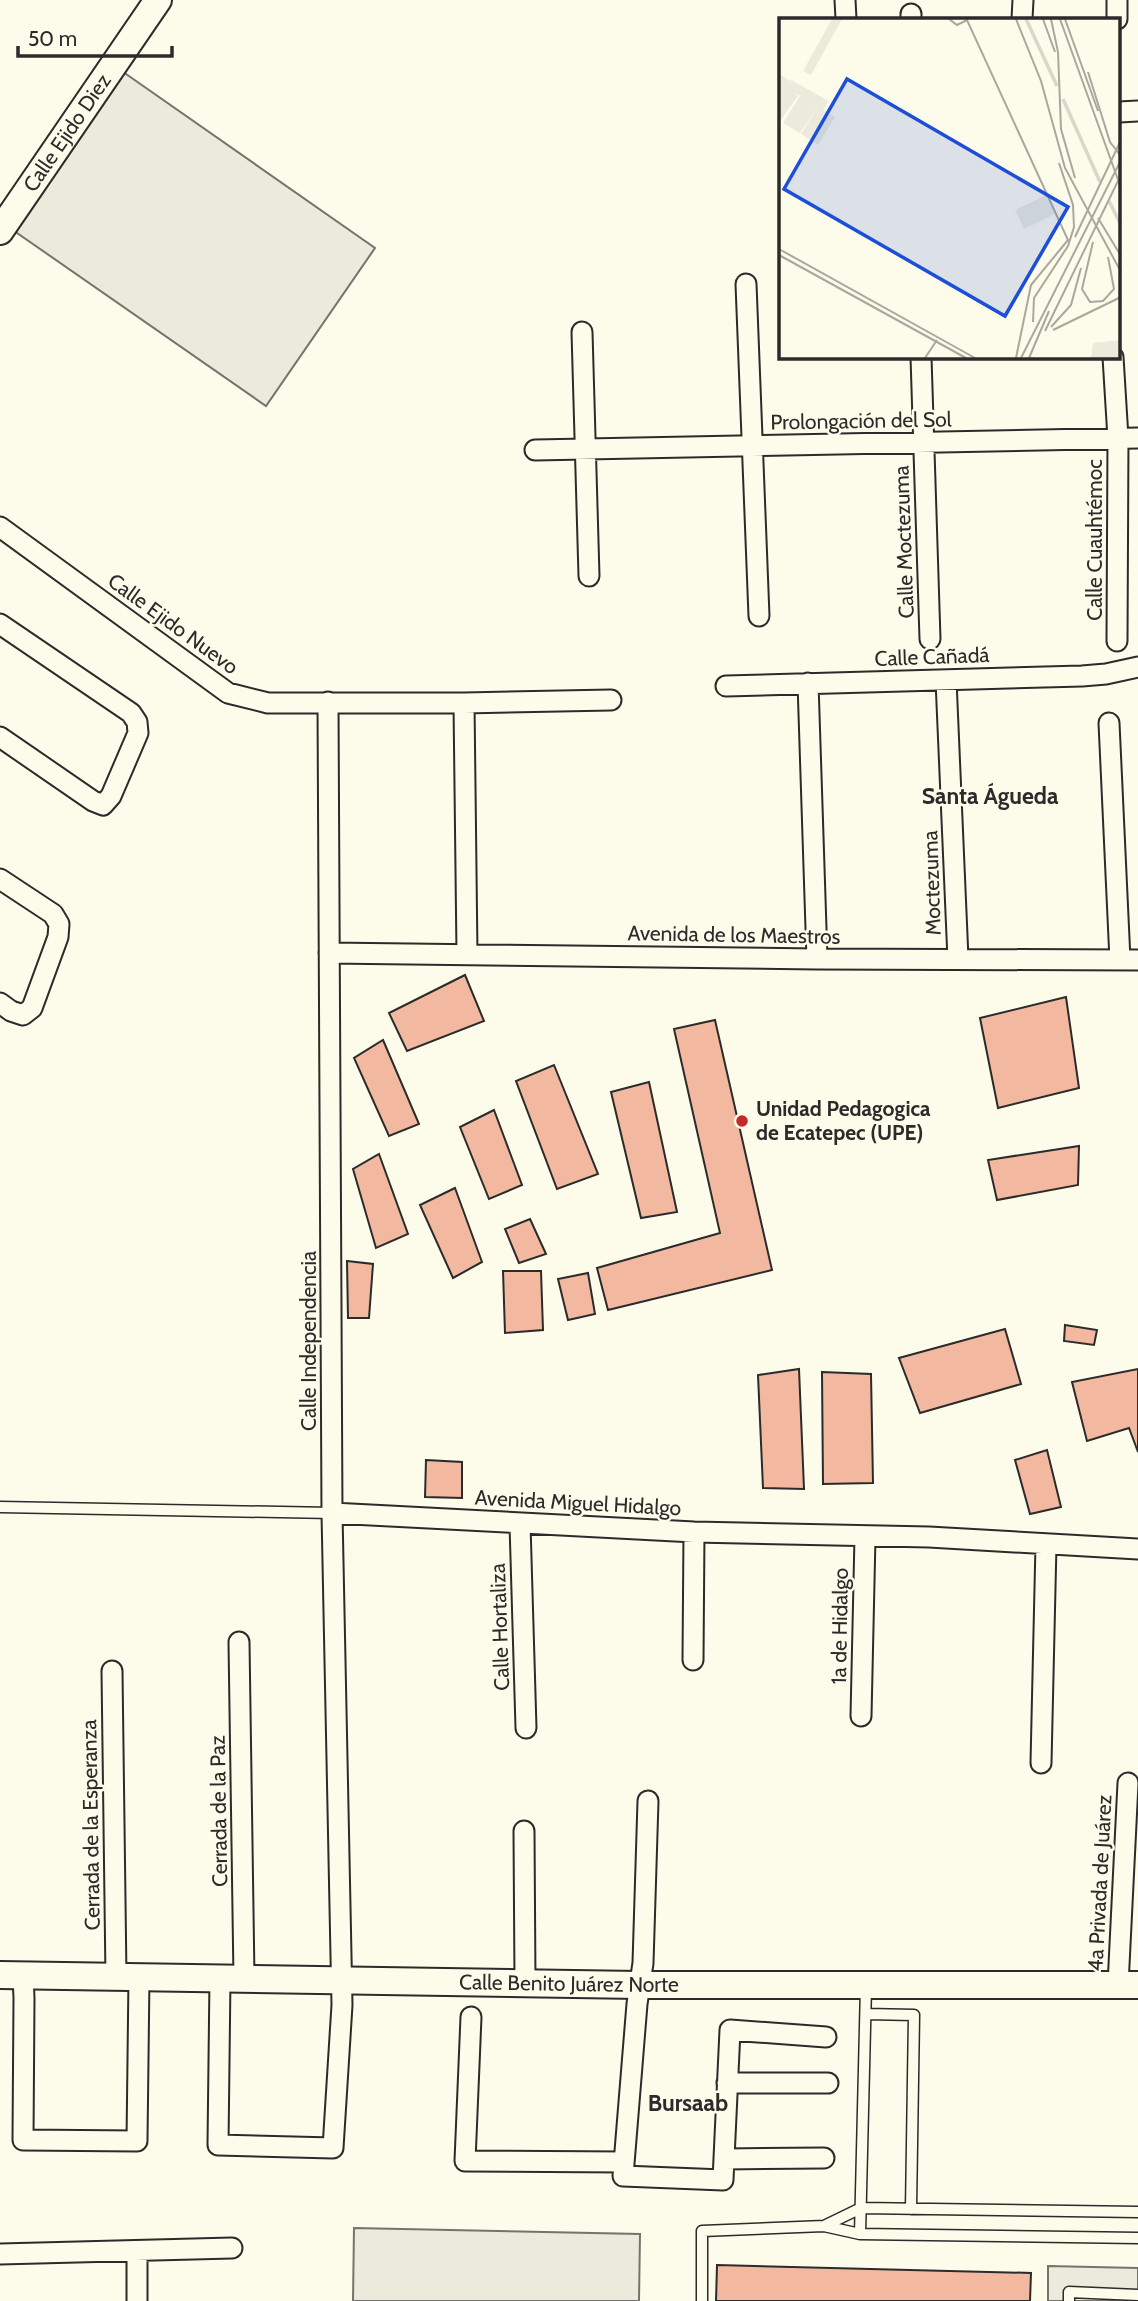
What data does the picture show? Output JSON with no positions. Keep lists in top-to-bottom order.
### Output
{
  "streets": {
    "street": [
      "Calle Ejido Diez",
      "Prolongación del Sol",
      "Calle Cuauhtémoc",
      "Calle Moctezuma",
      "Calle Ejido Nuevo",
      "Calle Cañadá",
      "Moctezuma",
      "Avenida de los Maestros",
      "Calle Independencia",
      "Avenida Miguel Hidalgo",
      "1a de Hidalgo",
      "Calle Hortaliza",
      "Cerrada de la Paz",
      "Cerrada de la Esperanza",
      "4a Privada de Juárez",
      "Calle Benito Juárez Norte"
    ]
  },
  "crossings": [
    ["Prolongación del Sol", "Calle Cuauhtémoc"],
    ["Prolongación del Sol", "Calle Moctezuma"],
    ["Calle Ejido Nuevo", "Calle Independencia"],
    ["Calle Cañadá", "Moctezuma"],
    ["Moctezuma", "Avenida de los Maestros"],
    ["Avenida de los Maestros", "Calle Independencia"],
    ["Calle Independencia", "Avenida Miguel Hidalgo"],
    ["Calle Independencia", "Cerrada de la Paz"],
    ["Calle Independencia", "Calle Benito Juárez Norte"],
    ["Avenida Miguel Hidalgo", "1a de Hidalgo"],
    ["Avenida Miguel Hidalgo", "Calle Hortaliza"],
    ["Cerrada de la Paz", "Calle Benito Juárez Norte"],
    ["Cerrada de la Esperanza", "Calle Benito Juárez Norte"],
    ["4a Privada de Juárez", "Calle Benito Juárez Norte"]
  ],
  "districts": ["Santa Águeda", "Bursaab"],
  "places": ["Unidad Pedagogica de Ecatepec (UPE)"],
  "scale_bar": "50 m"
}
